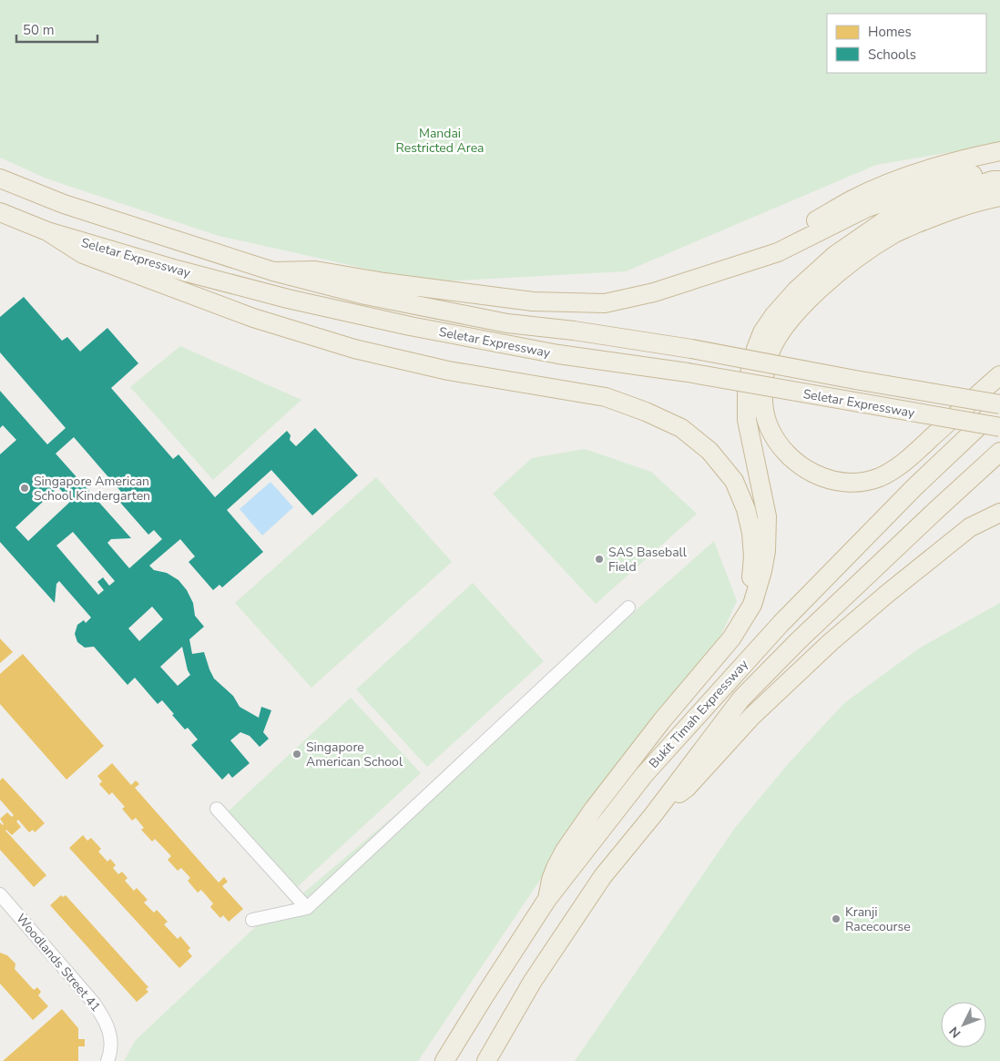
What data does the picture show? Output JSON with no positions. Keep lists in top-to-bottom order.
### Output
{
  "streets": {
    "highway": ["Seletar Expressway", "Bukit Timah Expressway"],
    "street": ["Woodlands Street 41"]
  },
  "parks": ["Mandai Restricted Area"],
  "places": [
    "Singapore American School Kindergarten",
    "SAS Baseball Field",
    "Singapore American School",
    "Kranji Racecourse"
  ],
  "legend": ["Homes", "Schools"],
  "scale_bar": "50 m",
  "north": "bottom left"
}
